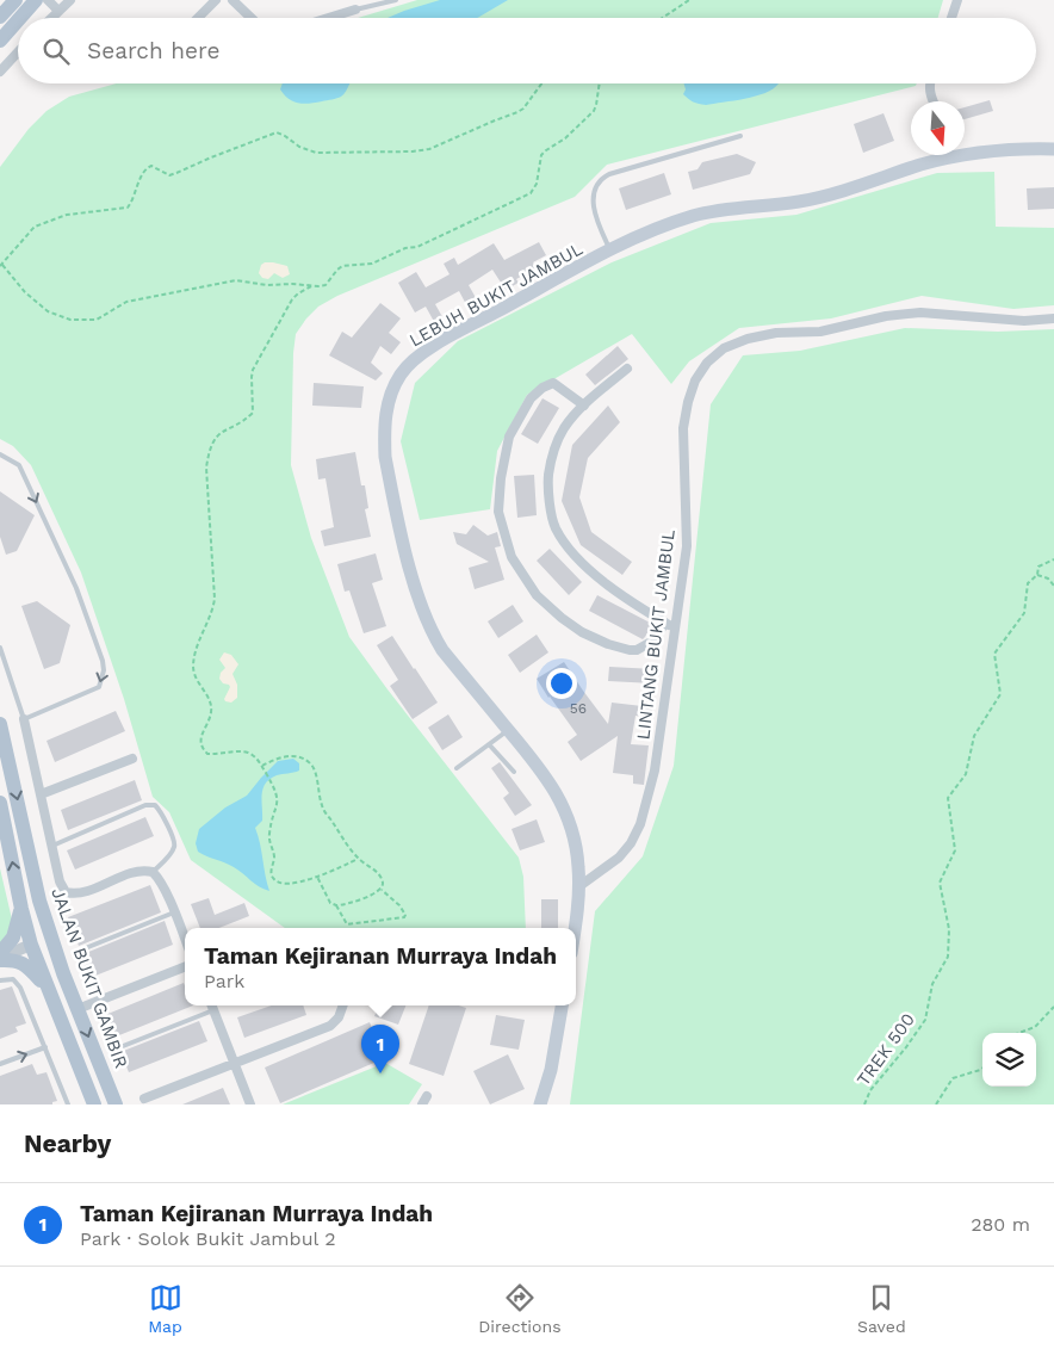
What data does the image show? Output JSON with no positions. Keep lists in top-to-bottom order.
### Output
{
  "streets": {
    "main road": ["LEBUH BUKIT JAMBUL", "JALAN BUKIT GAMBIR"],
    "street": ["LINTANG BUKIT JAMBUL"],
    "path": ["TREK 500"]
  },
  "crossings": [
    ["LEBUH BUKIT JAMBUL", "LINTANG BUKIT JAMBUL"]
  ],
  "house_numbers": ["56"],
  "north": "bottom",
  "page": {
    "search": "Search here",
    "popup": ["Taman Kejiranan Murraya Indah", "Park"],
    "pins": "1",
    "heading": "Nearby",
    "list": [
      {
        "mark": "1",
        "name": "Taman Kejiranan Murraya Indah",
        "note": "Park · Solok Bukit Jambul 2",
        "value": "280 m"
      }
    ],
    "nav": ["Map", "Directions", "Saved"]
  }
}
